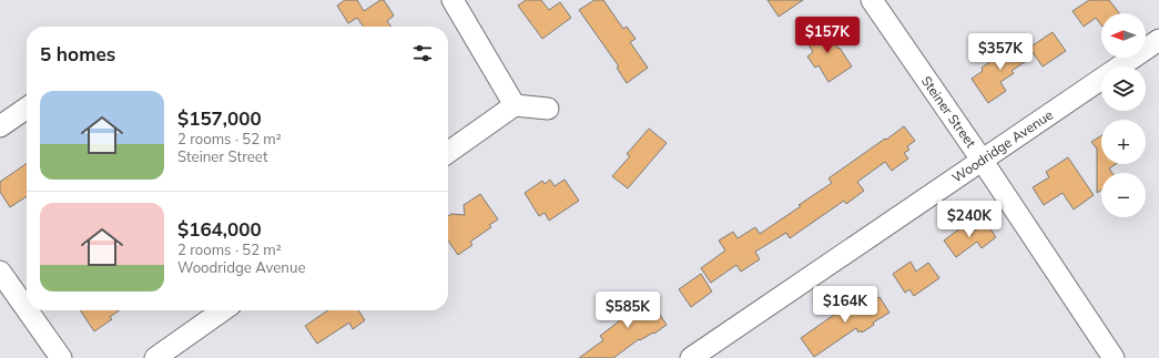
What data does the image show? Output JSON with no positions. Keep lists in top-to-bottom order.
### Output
{
  "streets": {
    "street": ["Steiner Street", "Woodridge Avenue"]
  },
  "crossings": [
    ["Steiner Street", "Woodridge Avenue"]
  ],
  "north": "left",
  "page": {
    "map_buttons": ["+", "−"],
    "price": [
      "$157K",
      "$357K",
      "$240K",
      "$164K",
      "$585K"
    ],
    "heading": "5 homes",
    "list": [
      {
        "name": "$157,000",
        "note": "2 rooms · 52 m² · Steiner Street"
      },
      {
        "name": "$164,000",
        "note": "2 rooms · 52 m² · Woodridge Avenue"
      }
    ]
  }
}
